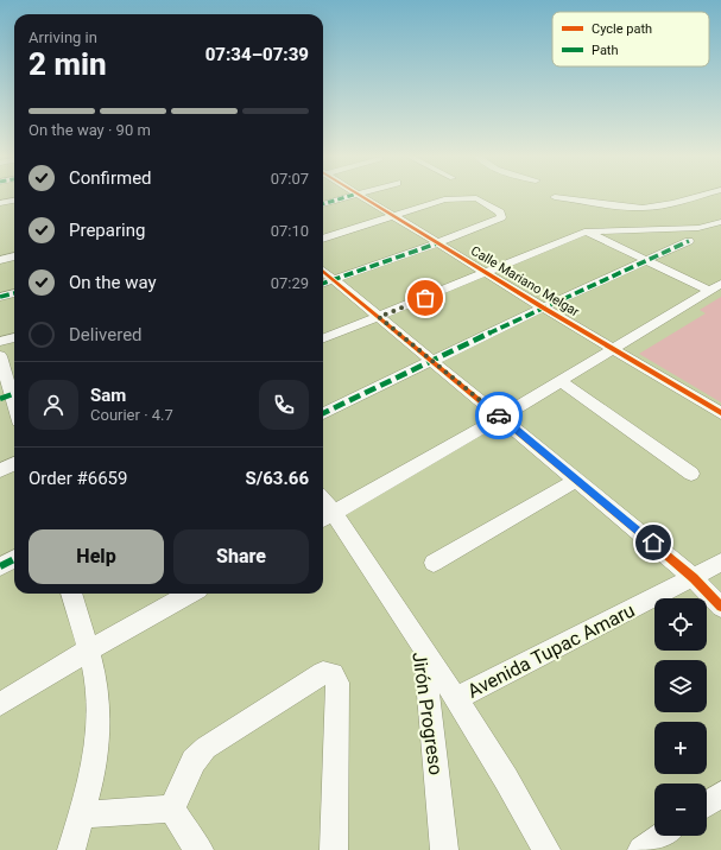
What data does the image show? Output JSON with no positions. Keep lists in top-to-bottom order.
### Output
{
  "streets": {
    "street": ["Calle Mariano Melgar", "Avenida Tupac Amaru", "Jirón Progreso"]
  },
  "legend": ["Cycle path", "Path"],
  "page": {
    "heading": ["2 min", "Arriving in", "07:34–07:39"],
    "panel": [
      "Sam",
      "Courier · 4.7",
      "Order #6659",
      "S/63.66"
    ],
    "bar": "On the way · 90 m",
    "list": [
      ["Confirmed", "07:07"],
      ["Preparing", "07:10"],
      ["On the way", "07:29"],
      "Delivered"
    ],
    "buttons": ["Help", "Share"],
    "map_buttons": ["+", "−"]
  }
}
